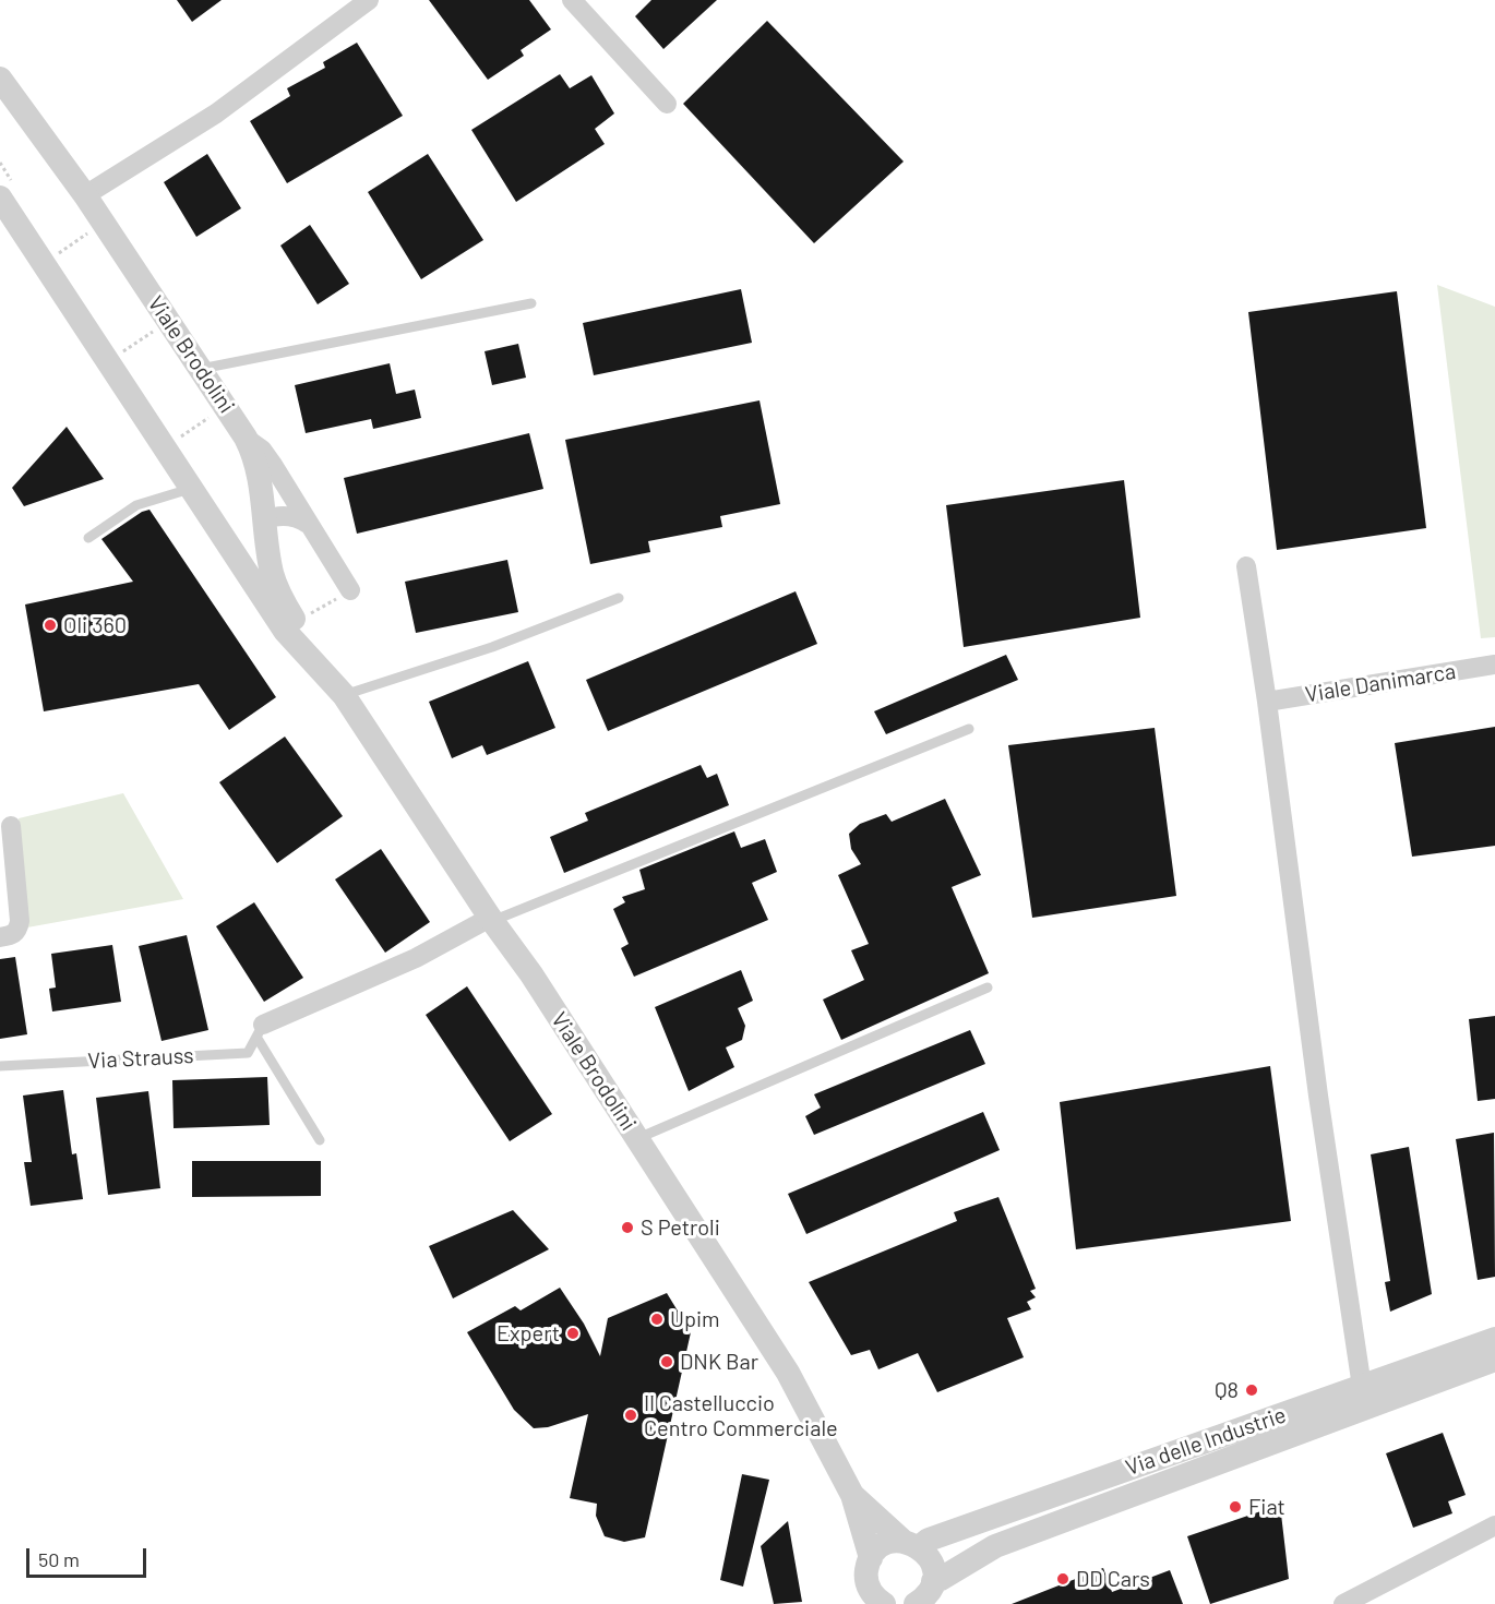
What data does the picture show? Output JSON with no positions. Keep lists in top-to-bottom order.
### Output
{
  "streets": {
    "street": ["Viale Brodolini", "Viale Danimarca", "Via delle Industrie"],
    "lane": ["Via Strauss"]
  },
  "crossings": [
    ["Viale Brodolini", "Via delle Industrie"]
  ],
  "places": [
    "Oli 360",
    "S Petroli",
    "Upim",
    "Expert",
    "DNK Bar",
    "Q8",
    "Il Castelluccio Centro Commerciale",
    "Fiat",
    "DD Cars"
  ],
  "scale_bar": "50 m"
}
